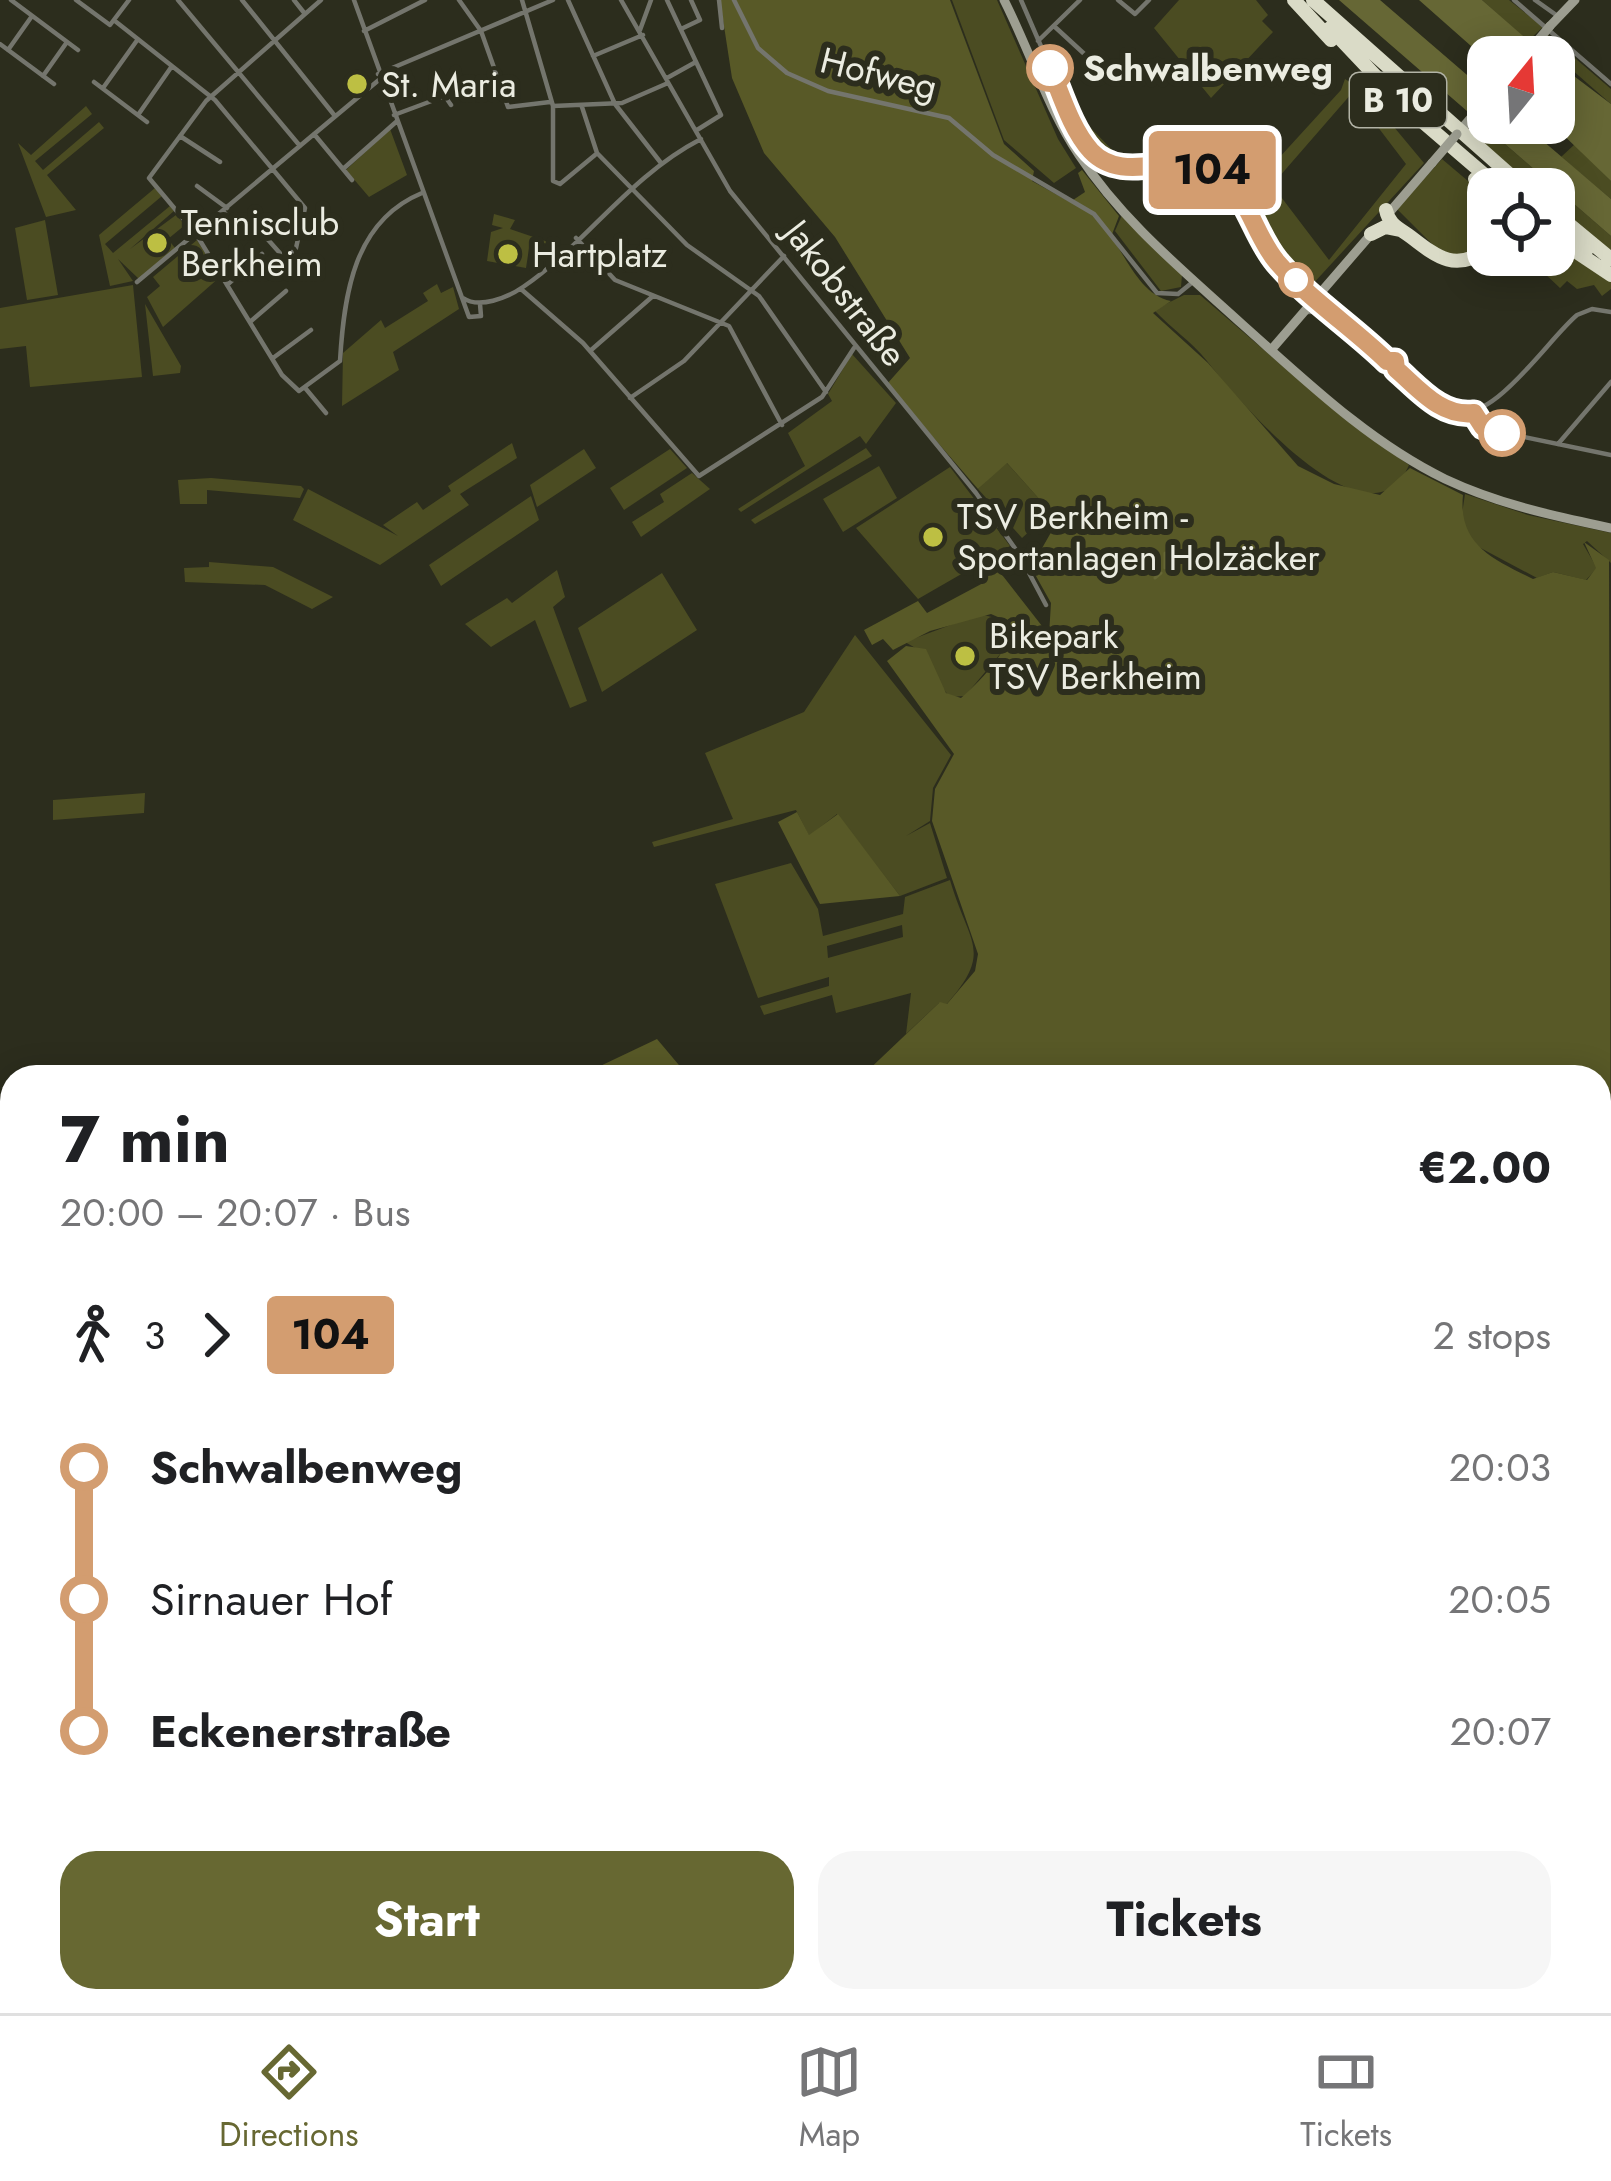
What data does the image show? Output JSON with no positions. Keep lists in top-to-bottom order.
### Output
{
  "streets": {
    "highway": ["B 10"],
    "street": ["Hofweg", "Jakobstraße"]
  },
  "places": [
    "Schwalbenweg",
    "St. Maria",
    "Tennisclub Berkheim",
    "Hartplatz",
    "TSV Berkheim - Sportanlagen Holzäcker",
    "Bikepark TSV Berkheim"
  ],
  "lines": ["bus line 104"],
  "north": "top",
  "page": {
    "on_map": "104",
    "heading": ["7 min", "20:00 – 20:07 · Bus", "€2.00"],
    "legs": ["3", "104", "2 stops"],
    "list": [
      {
        "name": "Schwalbenweg",
        "value": "20:03"
      },
      {
        "name": "Sirnauer Hof",
        "value": "20:05"
      },
      {
        "name": "Eckenerstraße",
        "value": "20:07"
      }
    ],
    "buttons": ["Start", "Tickets"],
    "tabs": ["Directions", "Map", "Tickets"]
  }
}
